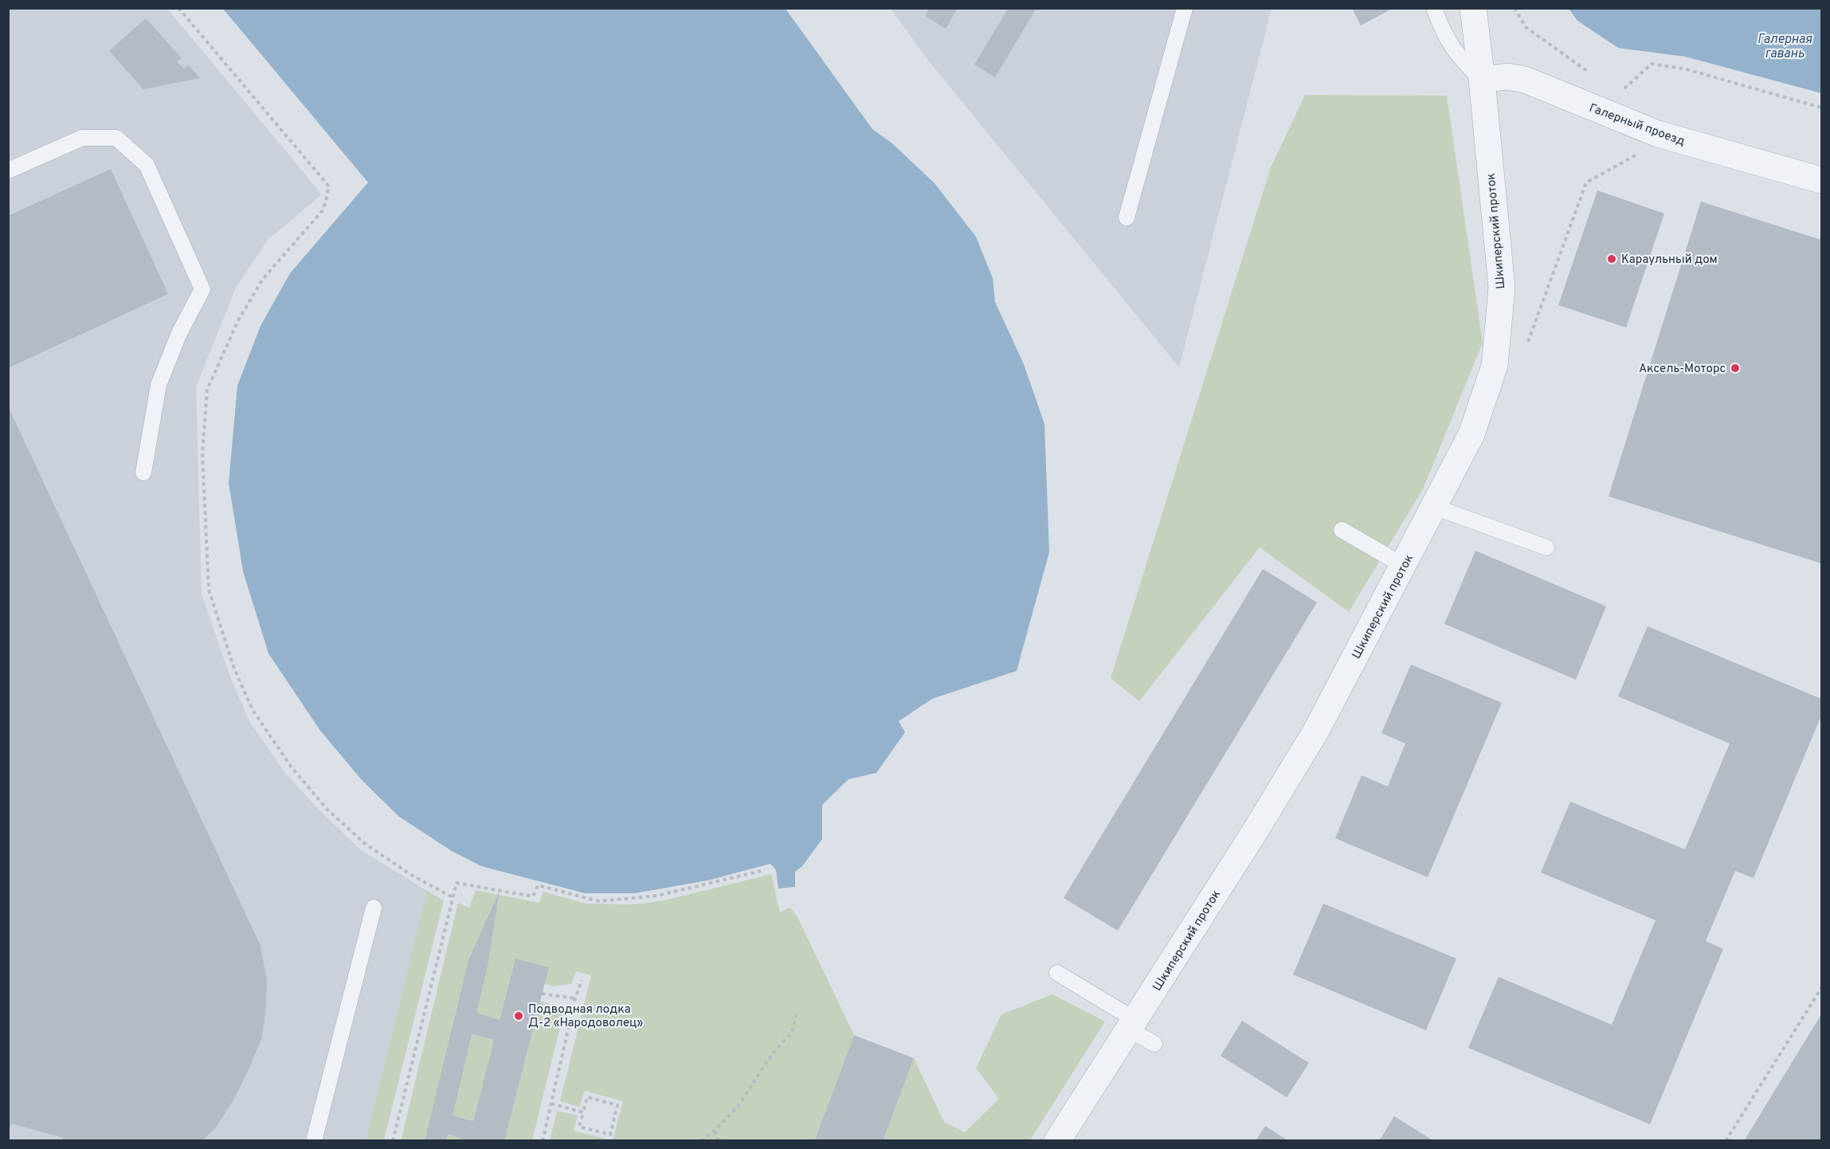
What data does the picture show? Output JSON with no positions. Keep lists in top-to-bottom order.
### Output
{
  "streets": {
    "street": ["Галерный проезд", "Шкиперский проток"]
  },
  "crossings": [
    ["Галерный проезд", "Шкиперский проток"]
  ],
  "water": ["Галерная гавань"],
  "places": ["Караульный дом", "Аксель-Моторс", "Подводная лодка Д-2 «Народоволец»"]
}
